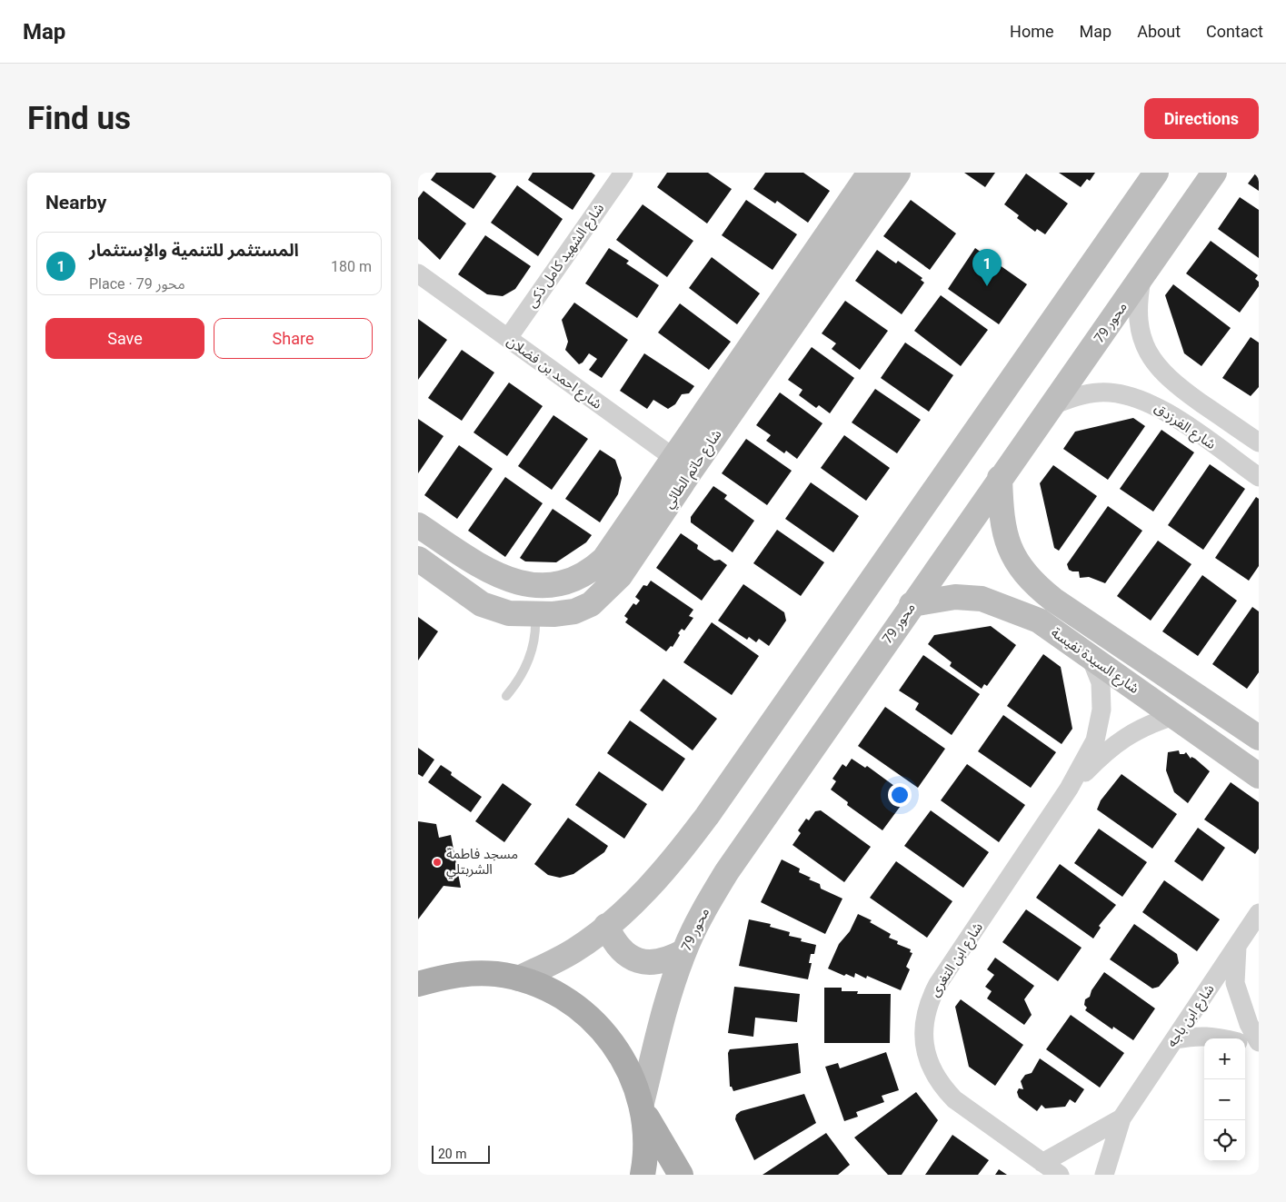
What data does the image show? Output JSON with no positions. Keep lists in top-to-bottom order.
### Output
{
  "streets": {
    "main road": ["محور 79", "شارع حاتم الطائي", "شارع السيدة نفيسة"],
    "street": [
      "شارع الشهيد كامل ذكى",
      "شارع احمد بن فضلان",
      "شارع الفرزدق",
      "شارع ابن التغرى",
      "شارع ابن باجه"
    ]
  },
  "crossings": [
    ["شارع الشهيد كامل ذكى", "شارع احمد بن فضلان"],
    ["محور 79", "شارع الفرزدق"],
    ["محور 79", "شارع السيدة نفيسة"],
    ["شارع احمد بن فضلان", "شارع حاتم الطائي"],
    ["شارع السيدة نفيسة", "شارع ابن التغرى"],
    ["شارع ابن التغرى", "شارع ابن باجه"]
  ],
  "places": ["مسجد فاطمة الشربتلي"],
  "scale_bar": "20 m",
  "page": {
    "header": "Map",
    "nav": [
      "Home",
      "Map",
      "About",
      "Contact"
    ],
    "buttons": [
      "Directions",
      ["Save", "Share"]
    ],
    "title": "Find us",
    "heading": "Nearby",
    "list": [
      {
        "mark": "1",
        "name": "المستثمر للتنمية والإستثمار",
        "note": "Place · محور 79",
        "value": "180 m"
      }
    ],
    "pins": "1",
    "map_buttons": ["+", "−"],
    "scale": "20 m"
  }
}
